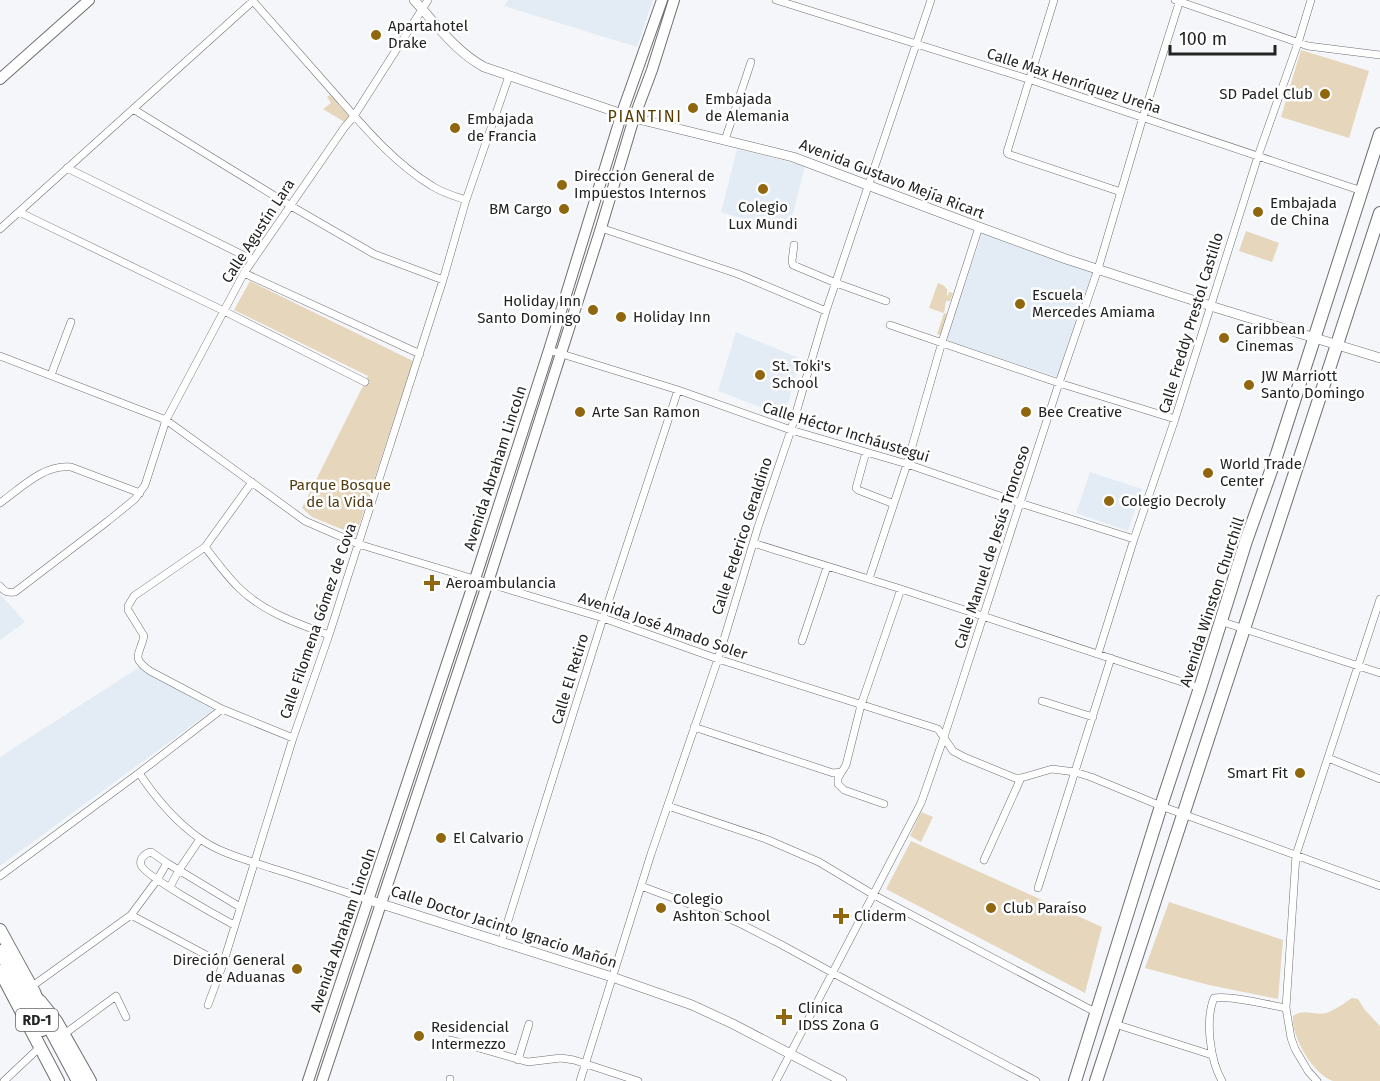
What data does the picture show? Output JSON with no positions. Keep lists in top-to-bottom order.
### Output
{
  "streets": {
    "main road": ["Avenida Abraham Lincoln", "Avenida Winston Churchill", "RD-1"],
    "street": [
      "Calle Max Henríquez Ureña",
      "Avenida Gustavo Mejía Ricart",
      "Calle Agustín Lara",
      "Calle Freddy Prestol Castillo",
      "Calle Héctor Incháustegui",
      "Calle Federico Geraldino",
      "Calle Manuel de Jesús Troncoso",
      "Calle Filomena Gómez de Cova",
      "Avenida José Amado Soler",
      "Calle El Retiro",
      "Calle Doctor Jacinto Ignacio Mañón"
    ]
  },
  "crossings": [
    ["Calle Max Henríquez Ureña", "Calle Freddy Prestol Castillo"],
    ["Calle Max Henríquez Ureña", "Calle Federico Geraldino"],
    ["Calle Max Henríquez Ureña", "Calle Manuel de Jesús Troncoso"],
    ["Calle Max Henríquez Ureña", "Avenida Winston Churchill"],
    ["Avenida Gustavo Mejía Ricart", "Calle Agustín Lara"],
    ["Avenida Gustavo Mejía Ricart", "Calle Freddy Prestol Castillo"],
    ["Avenida Gustavo Mejía Ricart", "Avenida Abraham Lincoln"],
    ["Avenida Gustavo Mejía Ricart", "Calle Federico Geraldino"],
    ["Avenida Gustavo Mejía Ricart", "Calle Manuel de Jesús Troncoso"],
    ["Avenida Gustavo Mejía Ricart", "Avenida Winston Churchill"],
    ["Avenida Gustavo Mejía Ricart", "Calle Filomena Gómez de Cova"],
    ["Calle Agustín Lara", "Avenida José Amado Soler"],
    ["Calle Freddy Prestol Castillo", "Calle Héctor Incháustegui"],
    ["Calle Héctor Incháustegui", "Avenida Abraham Lincoln"],
    ["Calle Héctor Incháustegui", "Calle Federico Geraldino"],
    ["Calle Héctor Incháustegui", "Calle Manuel de Jesús Troncoso"],
    ["Calle Héctor Incháustegui", "Calle El Retiro"],
    ["Avenida Abraham Lincoln", "Avenida José Amado Soler"],
    ["Avenida Abraham Lincoln", "Calle Doctor Jacinto Ignacio Mañón"],
    ["Calle Federico Geraldino", "Avenida José Amado Soler"],
    ["Calle Federico Geraldino", "Calle Doctor Jacinto Ignacio Mañón"],
    ["Calle Manuel de Jesús Troncoso", "Avenida José Amado Soler"],
    ["Calle Manuel de Jesús Troncoso", "Calle Doctor Jacinto Ignacio Mañón"],
    ["Calle Filomena Gómez de Cova", "Avenida José Amado Soler"],
    ["Calle Filomena Gómez de Cova", "Calle Doctor Jacinto Ignacio Mañón"],
    ["Avenida José Amado Soler", "Calle El Retiro"],
    ["Calle El Retiro", "Calle Doctor Jacinto Ignacio Mañón"]
  ],
  "districts": ["PIANTINI"],
  "parks": ["Parque Bosque de la Vida"],
  "places": {
    "other": [
      "Apartahotel Drake",
      "SD Padel Club",
      "Embajada de Alemania",
      "Embajada de Francia",
      "Direccion General de Impuestos Internos",
      "Colegio Lux Mundi",
      "BM Cargo",
      "Embajada de China",
      "Escuela Mercedes Amiama",
      "Holiday Inn Santo Domingo",
      "Holiday Inn",
      "Caribbean Cinemas",
      "St. Toki's School",
      "JW Marriott Santo Domingo",
      "Arte San Ramon",
      "Bee Creative",
      "World Trade Center",
      "Colegio Decroly",
      "Smart Fit",
      "El Calvario",
      "Colegio Ashton School",
      "Club Paraíso",
      "Direción General de Aduanas",
      "Residencial Intermezzo"
    ],
    "health": ["Aeroambulancia", "Cliderm", "Clinica IDSS Zona G"]
  },
  "scale_bar": "100 m"
}
